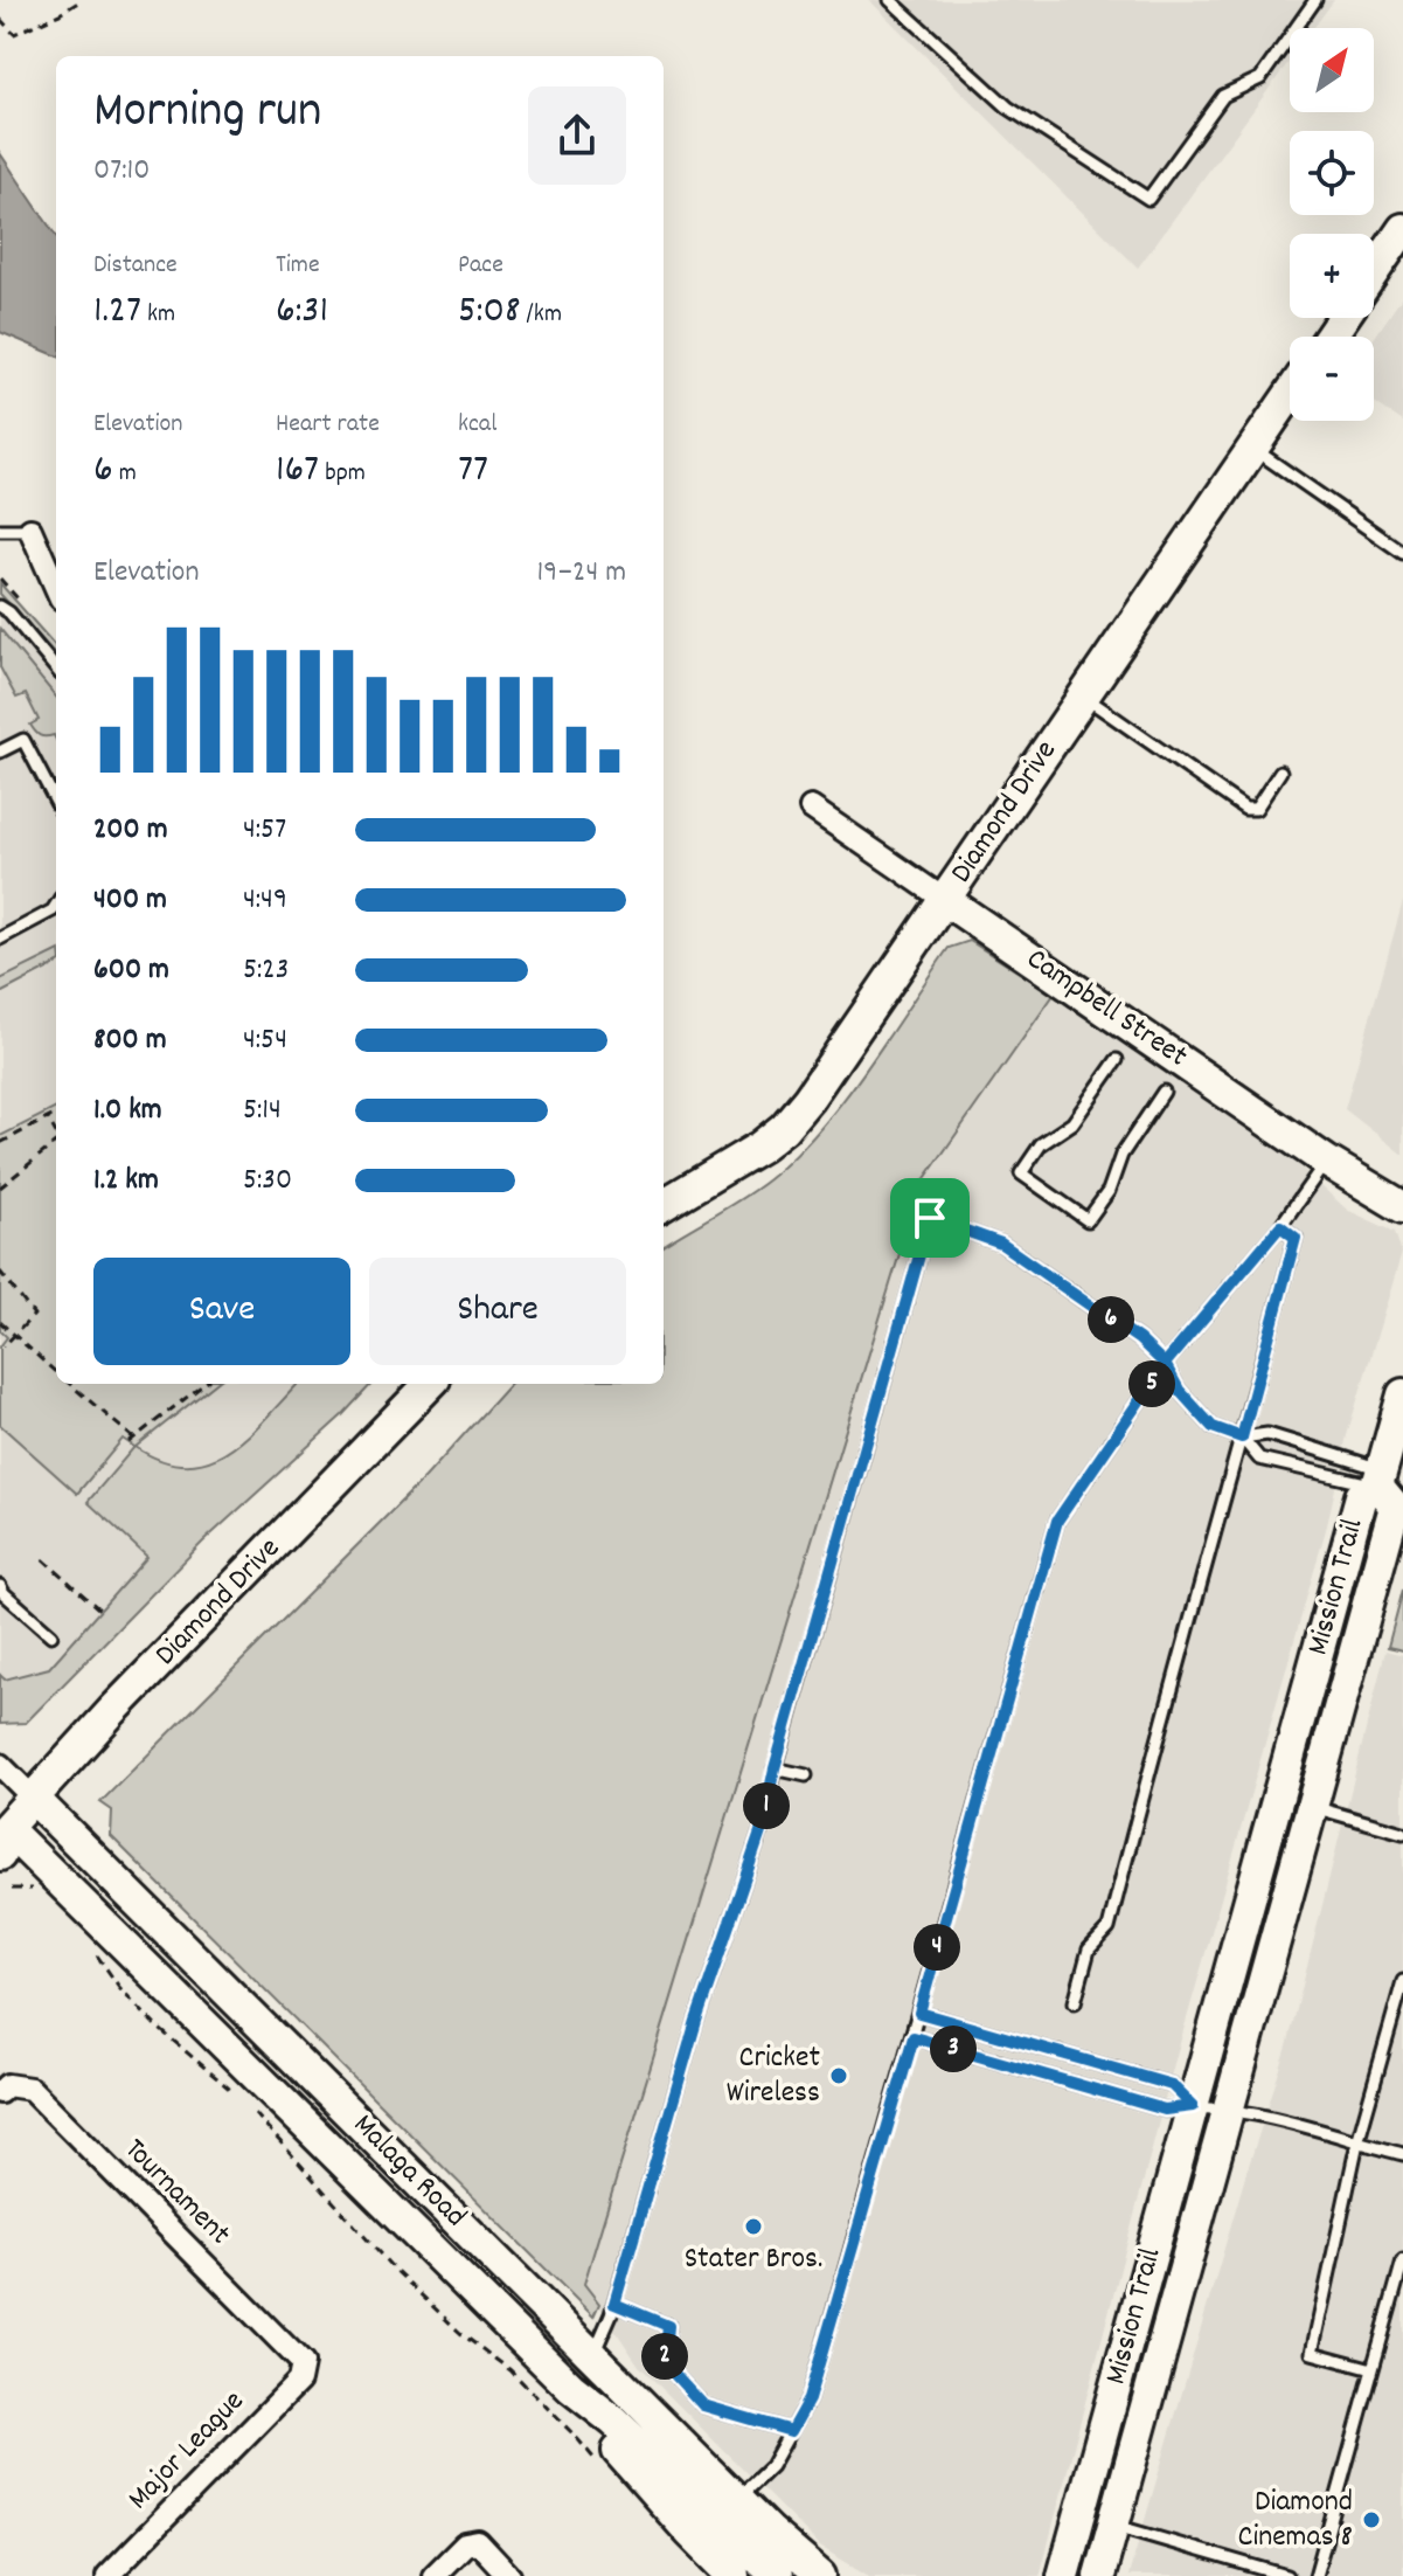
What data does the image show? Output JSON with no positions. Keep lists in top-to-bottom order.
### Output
{
  "streets": {
    "street": [
      "Diamond Drive",
      "Campbell Street",
      "Mission Trail",
      "Malaga Road",
      "Tournament",
      "Major League"
    ]
  },
  "crossings": [
    ["Diamond Drive", "Campbell Street"],
    ["Diamond Drive", "Malaga Road"],
    ["Tournament", "Major League"]
  ],
  "places": ["Cricket Wireless", "Stater Bros.", "Diamond Cinemas 8"],
  "north": "top right",
  "page": {
    "map_buttons": ["+", "−"],
    "heading": ["Morning run", "07:10"],
    "stats": [
      ["Distance", "1.27 km"],
      ["Time", "6:31"],
      ["Pace", "5:08 /km"],
      ["Elevation", "6 m"],
      ["Heart rate", "167 bpm"],
      ["kcal", "77"]
    ],
    "chart": ["Elevation", "19–24 m"],
    "list": [
      {
        "name": "200 m",
        "note": "4:57"
      },
      {
        "name": "400 m",
        "note": "4:49"
      },
      {
        "name": "600 m",
        "note": "5:23"
      },
      {
        "name": "800 m",
        "note": "4:54"
      },
      {
        "name": "1.0 km",
        "note": "5:14"
      },
      {
        "name": "1.2 km",
        "note": "5:30"
      }
    ],
    "buttons": ["Save", "Share"],
    "pins": [
      "6",
      "5",
      "1",
      "4",
      "3",
      "2"
    ]
  }
}
